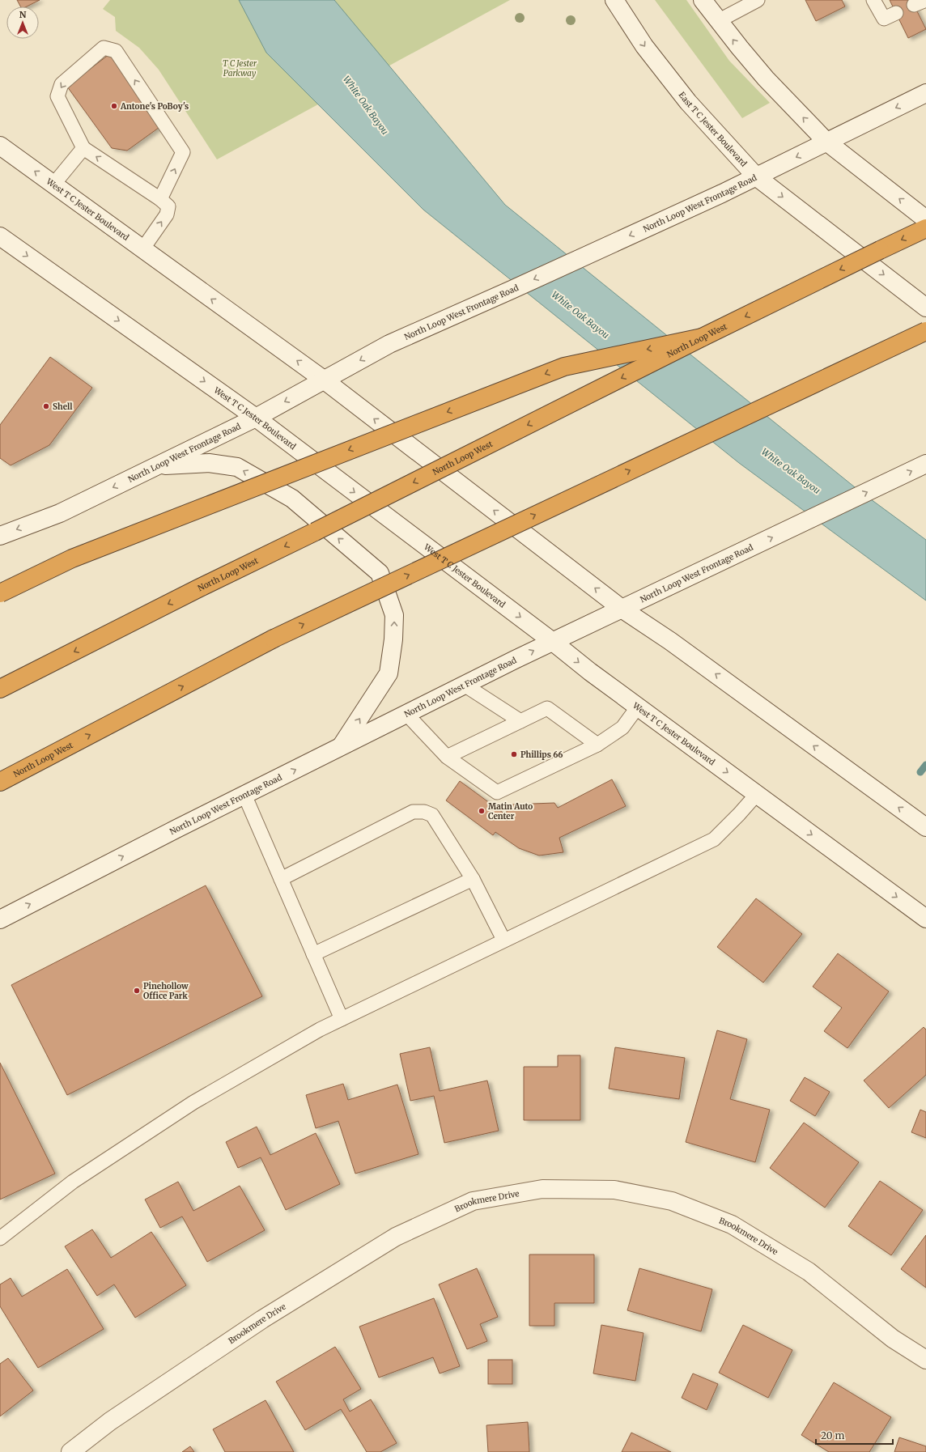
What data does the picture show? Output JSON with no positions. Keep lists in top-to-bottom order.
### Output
{
  "streets": {
    "highway": ["North Loop West"],
    "main road": [
      "East T C Jester Boulevard",
      "North Loop West Frontage Road",
      "West T C Jester Boulevard",
      "Brookmere Drive"
    ]
  },
  "crossings": [
    ["East T C Jester Boulevard", "North Loop West Frontage Road"],
    ["North Loop West Frontage Road", "West T C Jester Boulevard"]
  ],
  "water": ["White Oak Bayou"],
  "parks": ["T C Jester Parkway"],
  "places": [
    "Antone's PoBoy's",
    "Shell",
    "Phillips 66",
    "Matin Auto Center",
    "Pinehollow Office Park"
  ],
  "scale_bar": "20 m",
  "north": "top"
}
